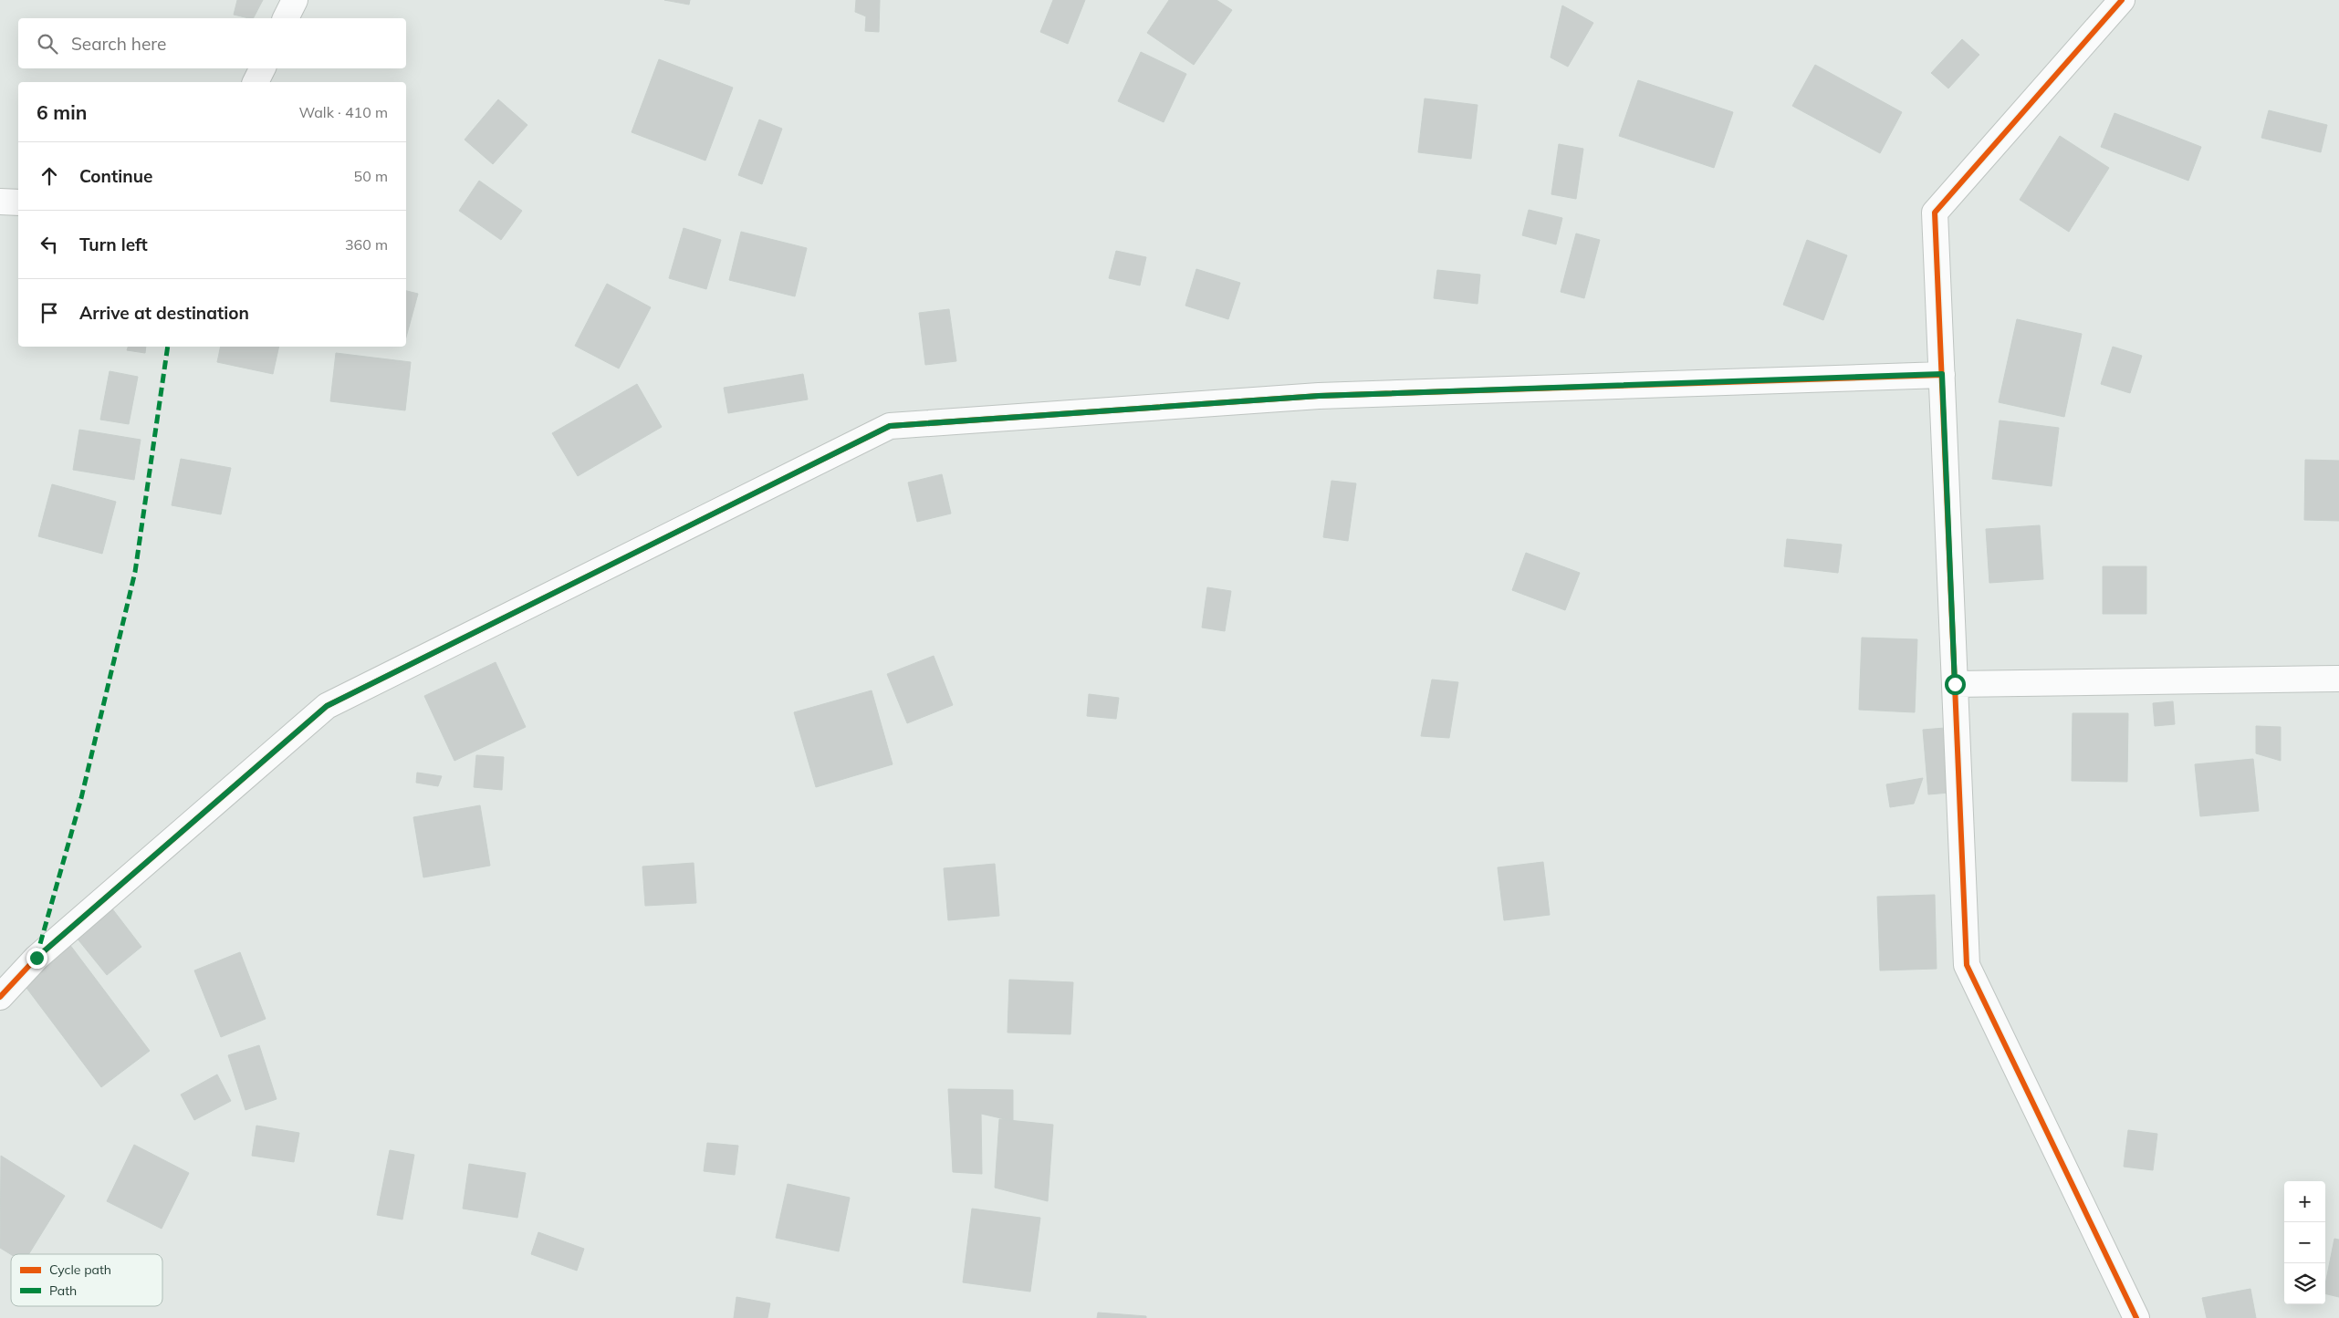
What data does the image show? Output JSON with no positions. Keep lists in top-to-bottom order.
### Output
{
  "legend": ["Cycle path", "Path"],
  "page": {
    "search": "Search here",
    "heading": ["6 min", "Walk · 410 m"],
    "list": [
      ["Continue", "50 m"],
      ["Turn left", "360 m"],
      "Arrive at destination"
    ],
    "map_buttons": ["+", "−"]
  }
}
